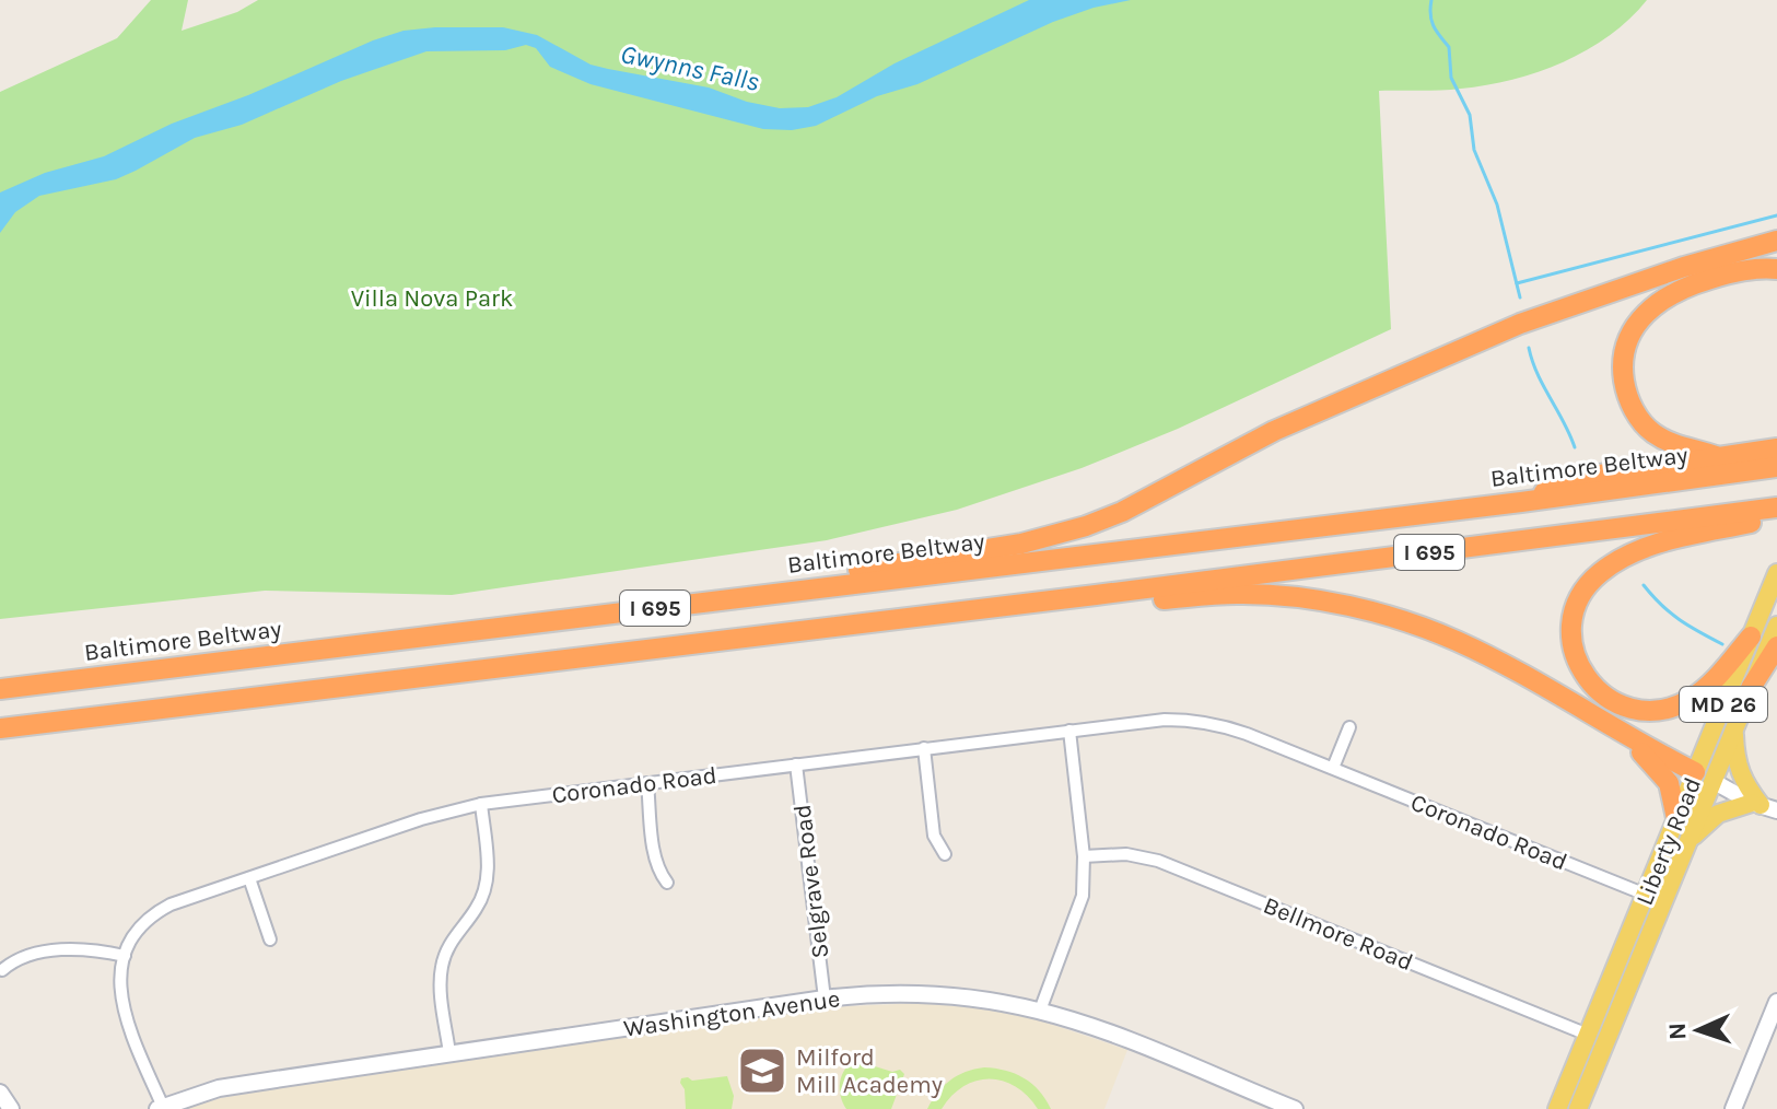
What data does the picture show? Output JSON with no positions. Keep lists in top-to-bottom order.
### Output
{
  "streets": {
    "highway": ["Baltimore Beltway", "I 695"],
    "main road": ["MD 26", "Liberty Road", "Washington Avenue"],
    "street": ["Coronado Road", "Selgrave Road", "Bellmore Road"]
  },
  "crossings": [
    ["Coronado Road", "Liberty Road"],
    ["Coronado Road", "Selgrave Road"],
    ["Coronado Road", "Washington Avenue"],
    ["Liberty Road", "Bellmore Road"],
    ["Selgrave Road", "Washington Avenue"]
  ],
  "water": ["Gwynns Falls"],
  "parks": ["Villa Nova Park"],
  "places": {
    "school or university": ["Milford Mill Academy"]
  },
  "north": "left"
}
